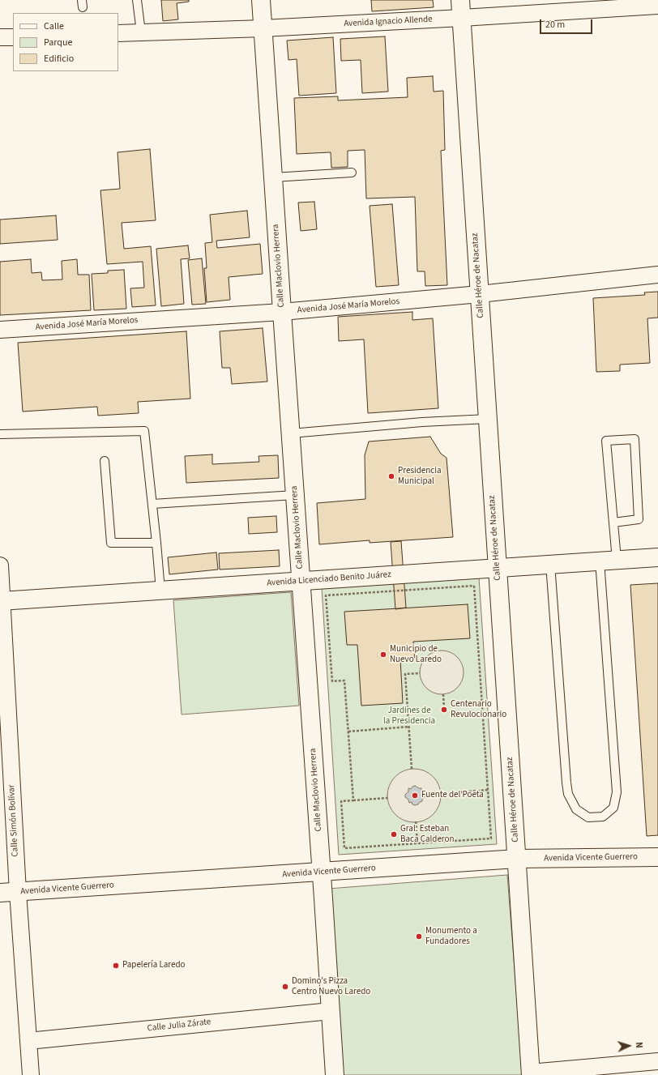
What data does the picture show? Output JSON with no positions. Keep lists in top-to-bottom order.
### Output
{
  "streets": {
    "street": [
      "Avenida Ignacio Allende",
      "Calle Maclovio Herrera",
      "Calle Héroe de Nacataz",
      "Avenida José María Morelos",
      "Avenida Licenciado Benito Juárez",
      "Calle Simón Bolívar",
      "Avenida Vicente Guerrero",
      "Calle Julia Zárate"
    ]
  },
  "crossings": [
    ["Avenida Ignacio Allende", "Calle Maclovio Herrera"],
    ["Avenida Ignacio Allende", "Calle Héroe de Nacataz"],
    ["Calle Maclovio Herrera", "Avenida José María Morelos"],
    ["Calle Maclovio Herrera", "Avenida Licenciado Benito Juárez"],
    ["Calle Maclovio Herrera", "Avenida Vicente Guerrero"],
    ["Calle Maclovio Herrera", "Calle Julia Zárate"],
    ["Calle Héroe de Nacataz", "Avenida José María Morelos"],
    ["Calle Héroe de Nacataz", "Avenida Licenciado Benito Juárez"],
    ["Calle Héroe de Nacataz", "Avenida Vicente Guerrero"],
    ["Avenida Licenciado Benito Juárez", "Calle Simón Bolívar"],
    ["Calle Simón Bolívar", "Avenida Vicente Guerrero"],
    ["Calle Simón Bolívar", "Calle Julia Zárate"]
  ],
  "parks": ["Jardines de la Presidencia"],
  "places": [
    "Presidencia Municipal",
    "Municipio de Nuevo Laredo",
    "Centenario Revulocionario",
    "Fuente del Poeta",
    "Gral. Esteban Baca Calderon",
    "Monumento a Fundadores",
    "Papelería Laredo",
    "Domino's Pizza Centro Nuevo Laredo"
  ],
  "legend": ["Calle", "Parque", "Edificio"],
  "scale_bar": "20 m",
  "north": "right"
}
